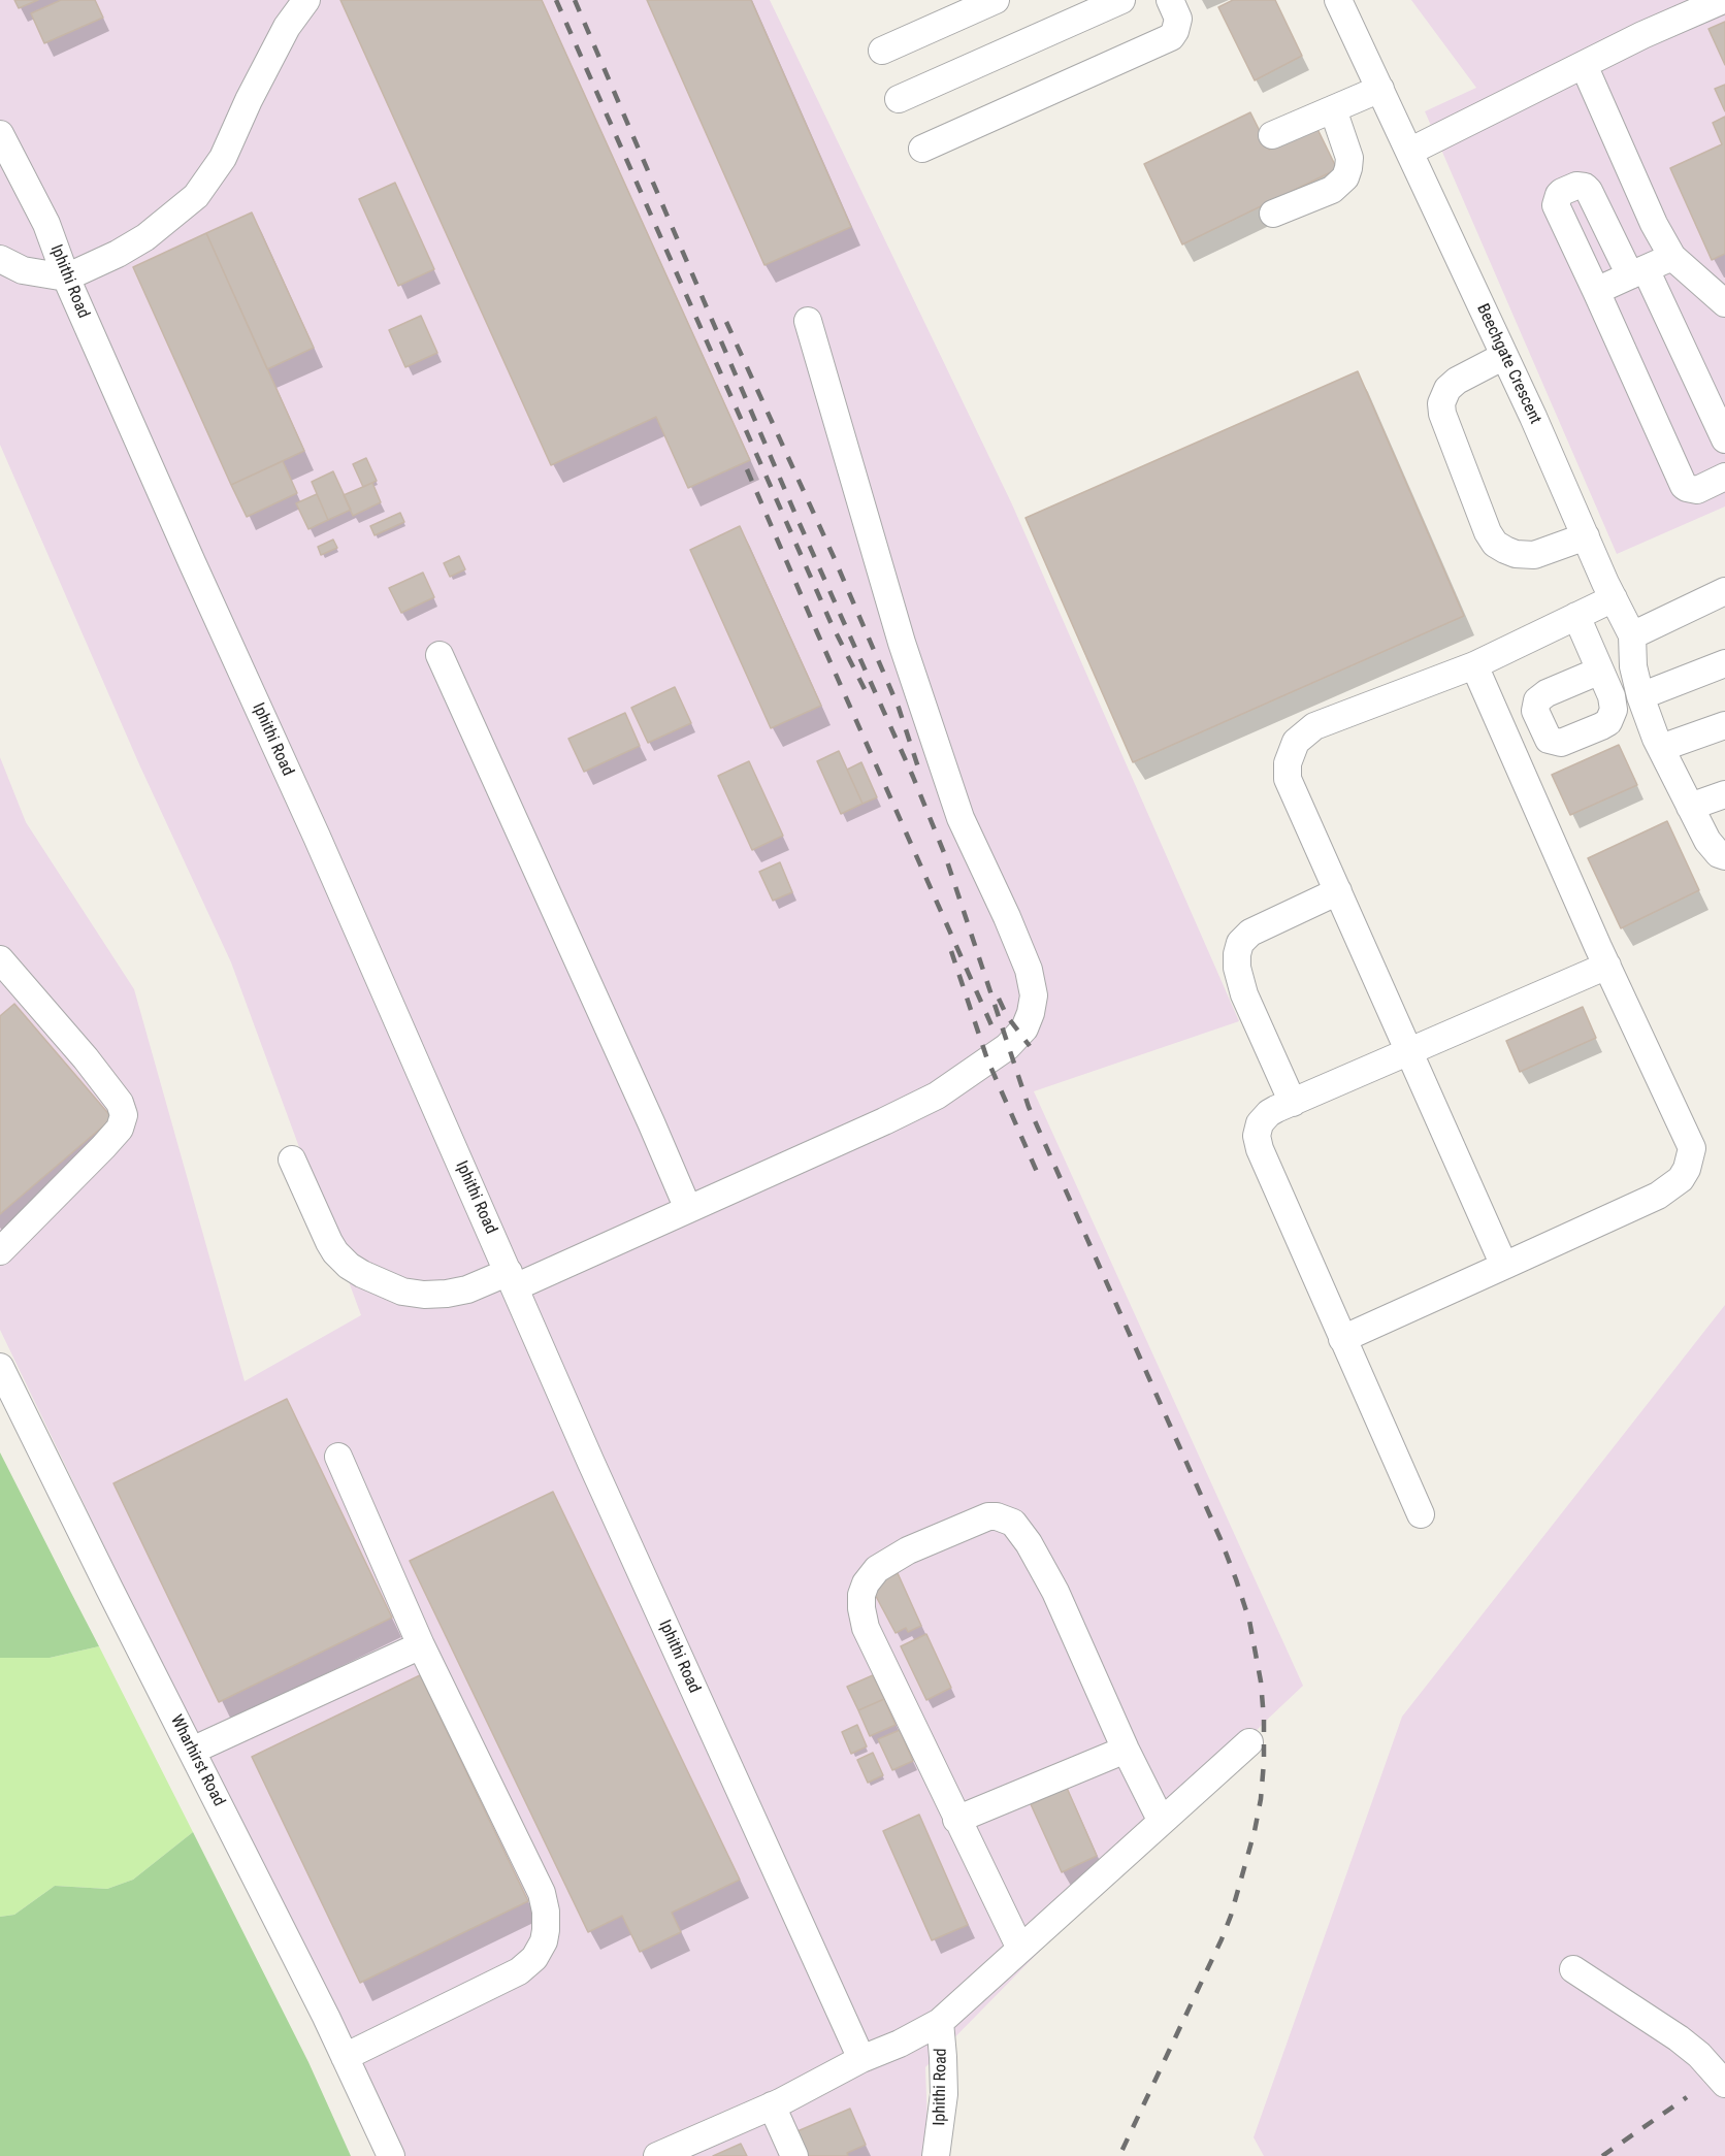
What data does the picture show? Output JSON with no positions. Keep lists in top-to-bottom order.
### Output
{
  "streets": {
    "lane": ["Iphithi Road", "Beechgate Crescent", "Wharhirst Road"]
  }
}
